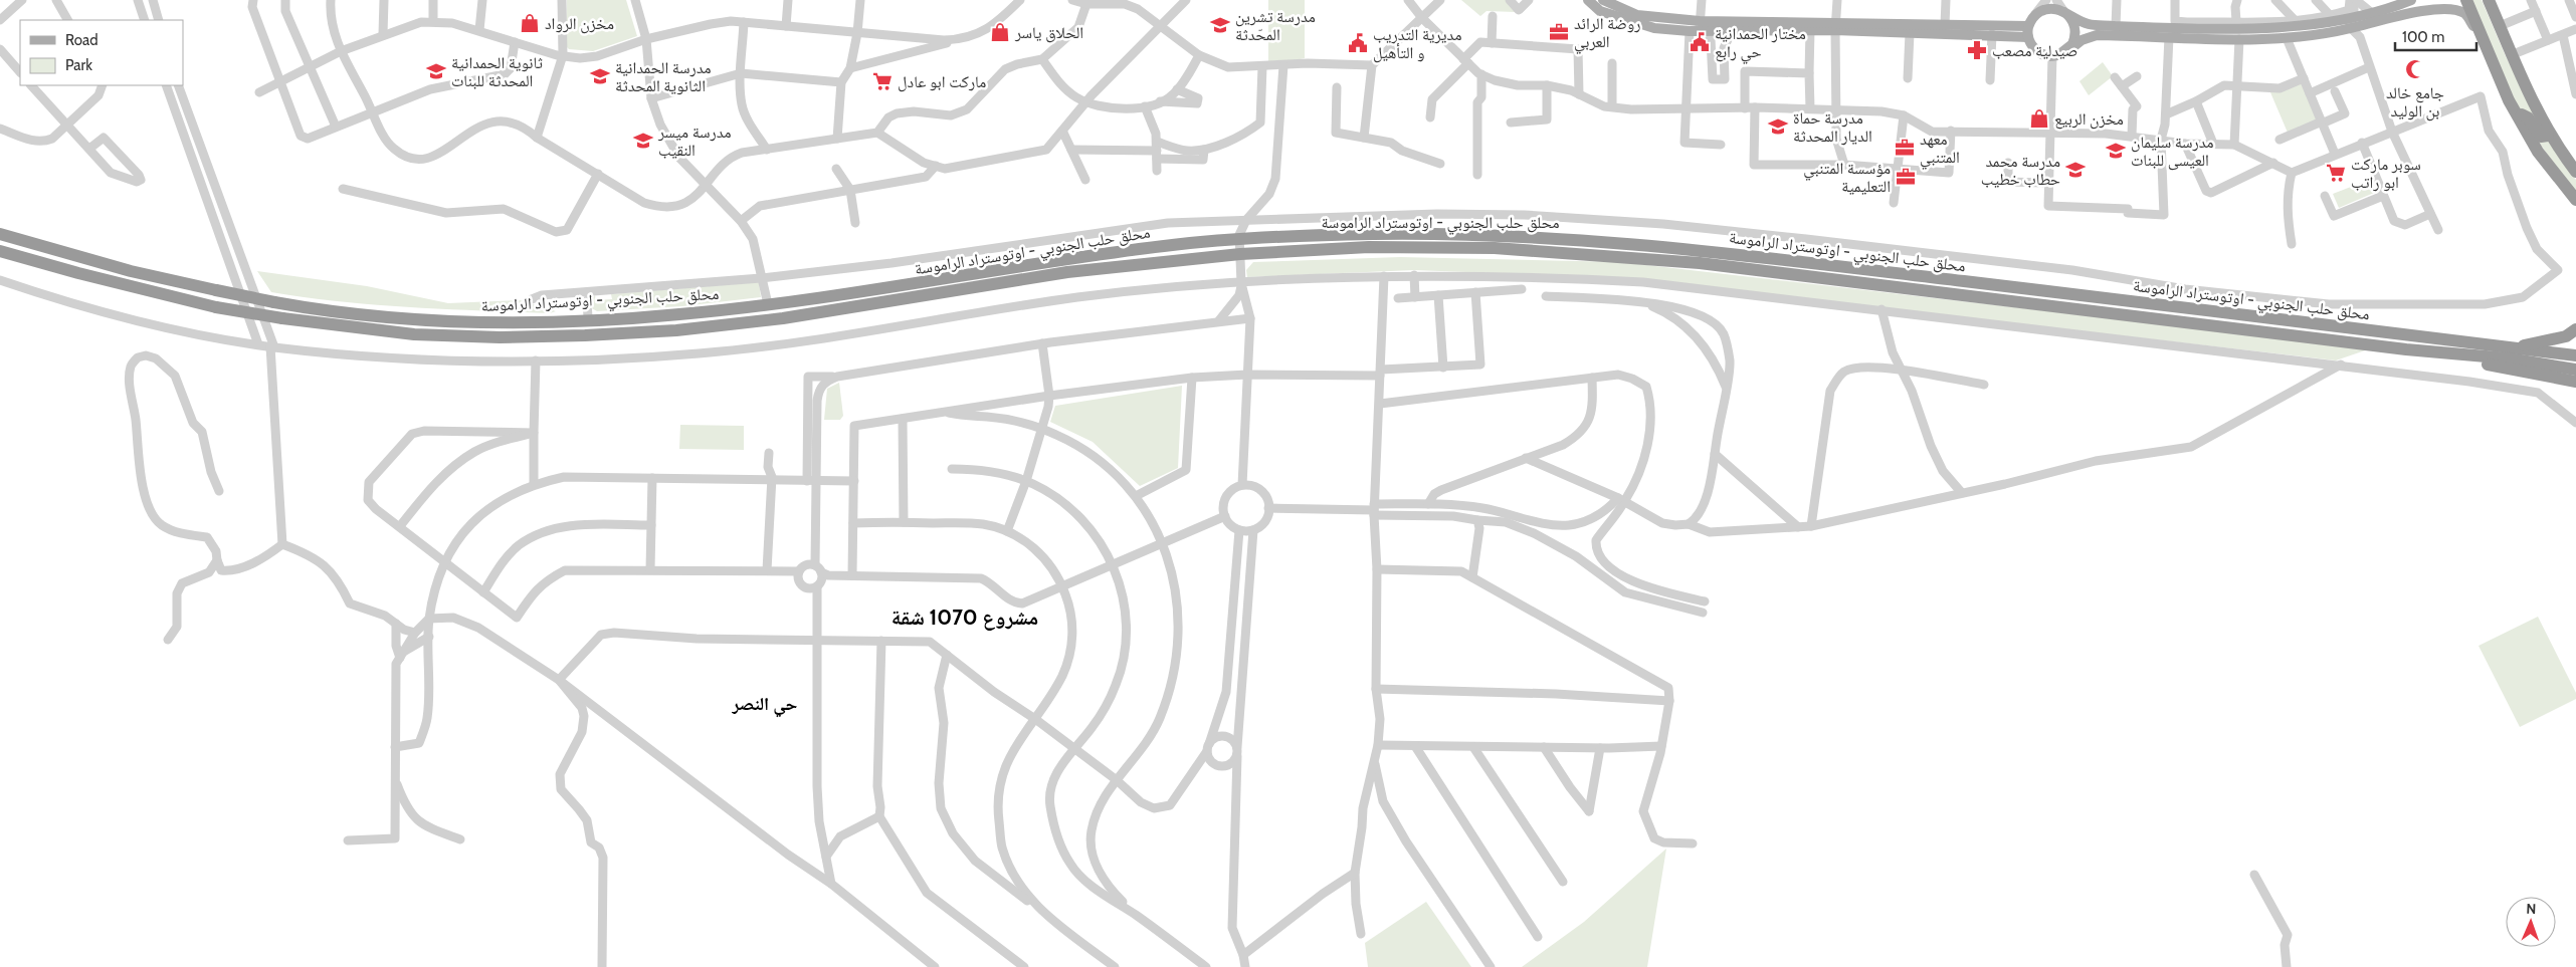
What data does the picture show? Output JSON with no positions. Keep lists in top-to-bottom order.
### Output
{
  "streets": {
    "highway": ["محلق حلب الجنوبي - اوتوستراد الراموسة"]
  },
  "districts": ["مشروع 1070 شقة", "حي النصر"],
  "places": {
    "shop": ["مخزن الرواد", "الحلاق ياسر", "مخزن الربيع"],
    "school or university": [
      "مدرسة تشرين المحّدثة",
      "ثانوية الحمدانية المحدثة للبنات",
      "مدرسة الحمدانية الثانوية المحدثة",
      "مدرسة حماة الديار المحدثة",
      "مدرسة ميسر النقيب",
      "مدرسة سليمان العيسى للبنات",
      "مدرسة محمد حطاب خطيب"
    ],
    "office": ["روضة الرائد العربي", "معهد المتنبي", "مؤسسة المتنبي التعليمية"],
    "public building": ["مختار الحمدانية حي رابع", "مديرية التدريب و التأهيل"],
    "pharmacy": ["صيدلية مصعب"],
    "mosque": ["جامع خالد بن الوليد"],
    "supermarket": ["ماركت ابو عادل", "سوبر ماركت ابو راتب"]
  },
  "legend": ["Road", "Park"],
  "scale_bar": "100 m",
  "north": "top"
}
